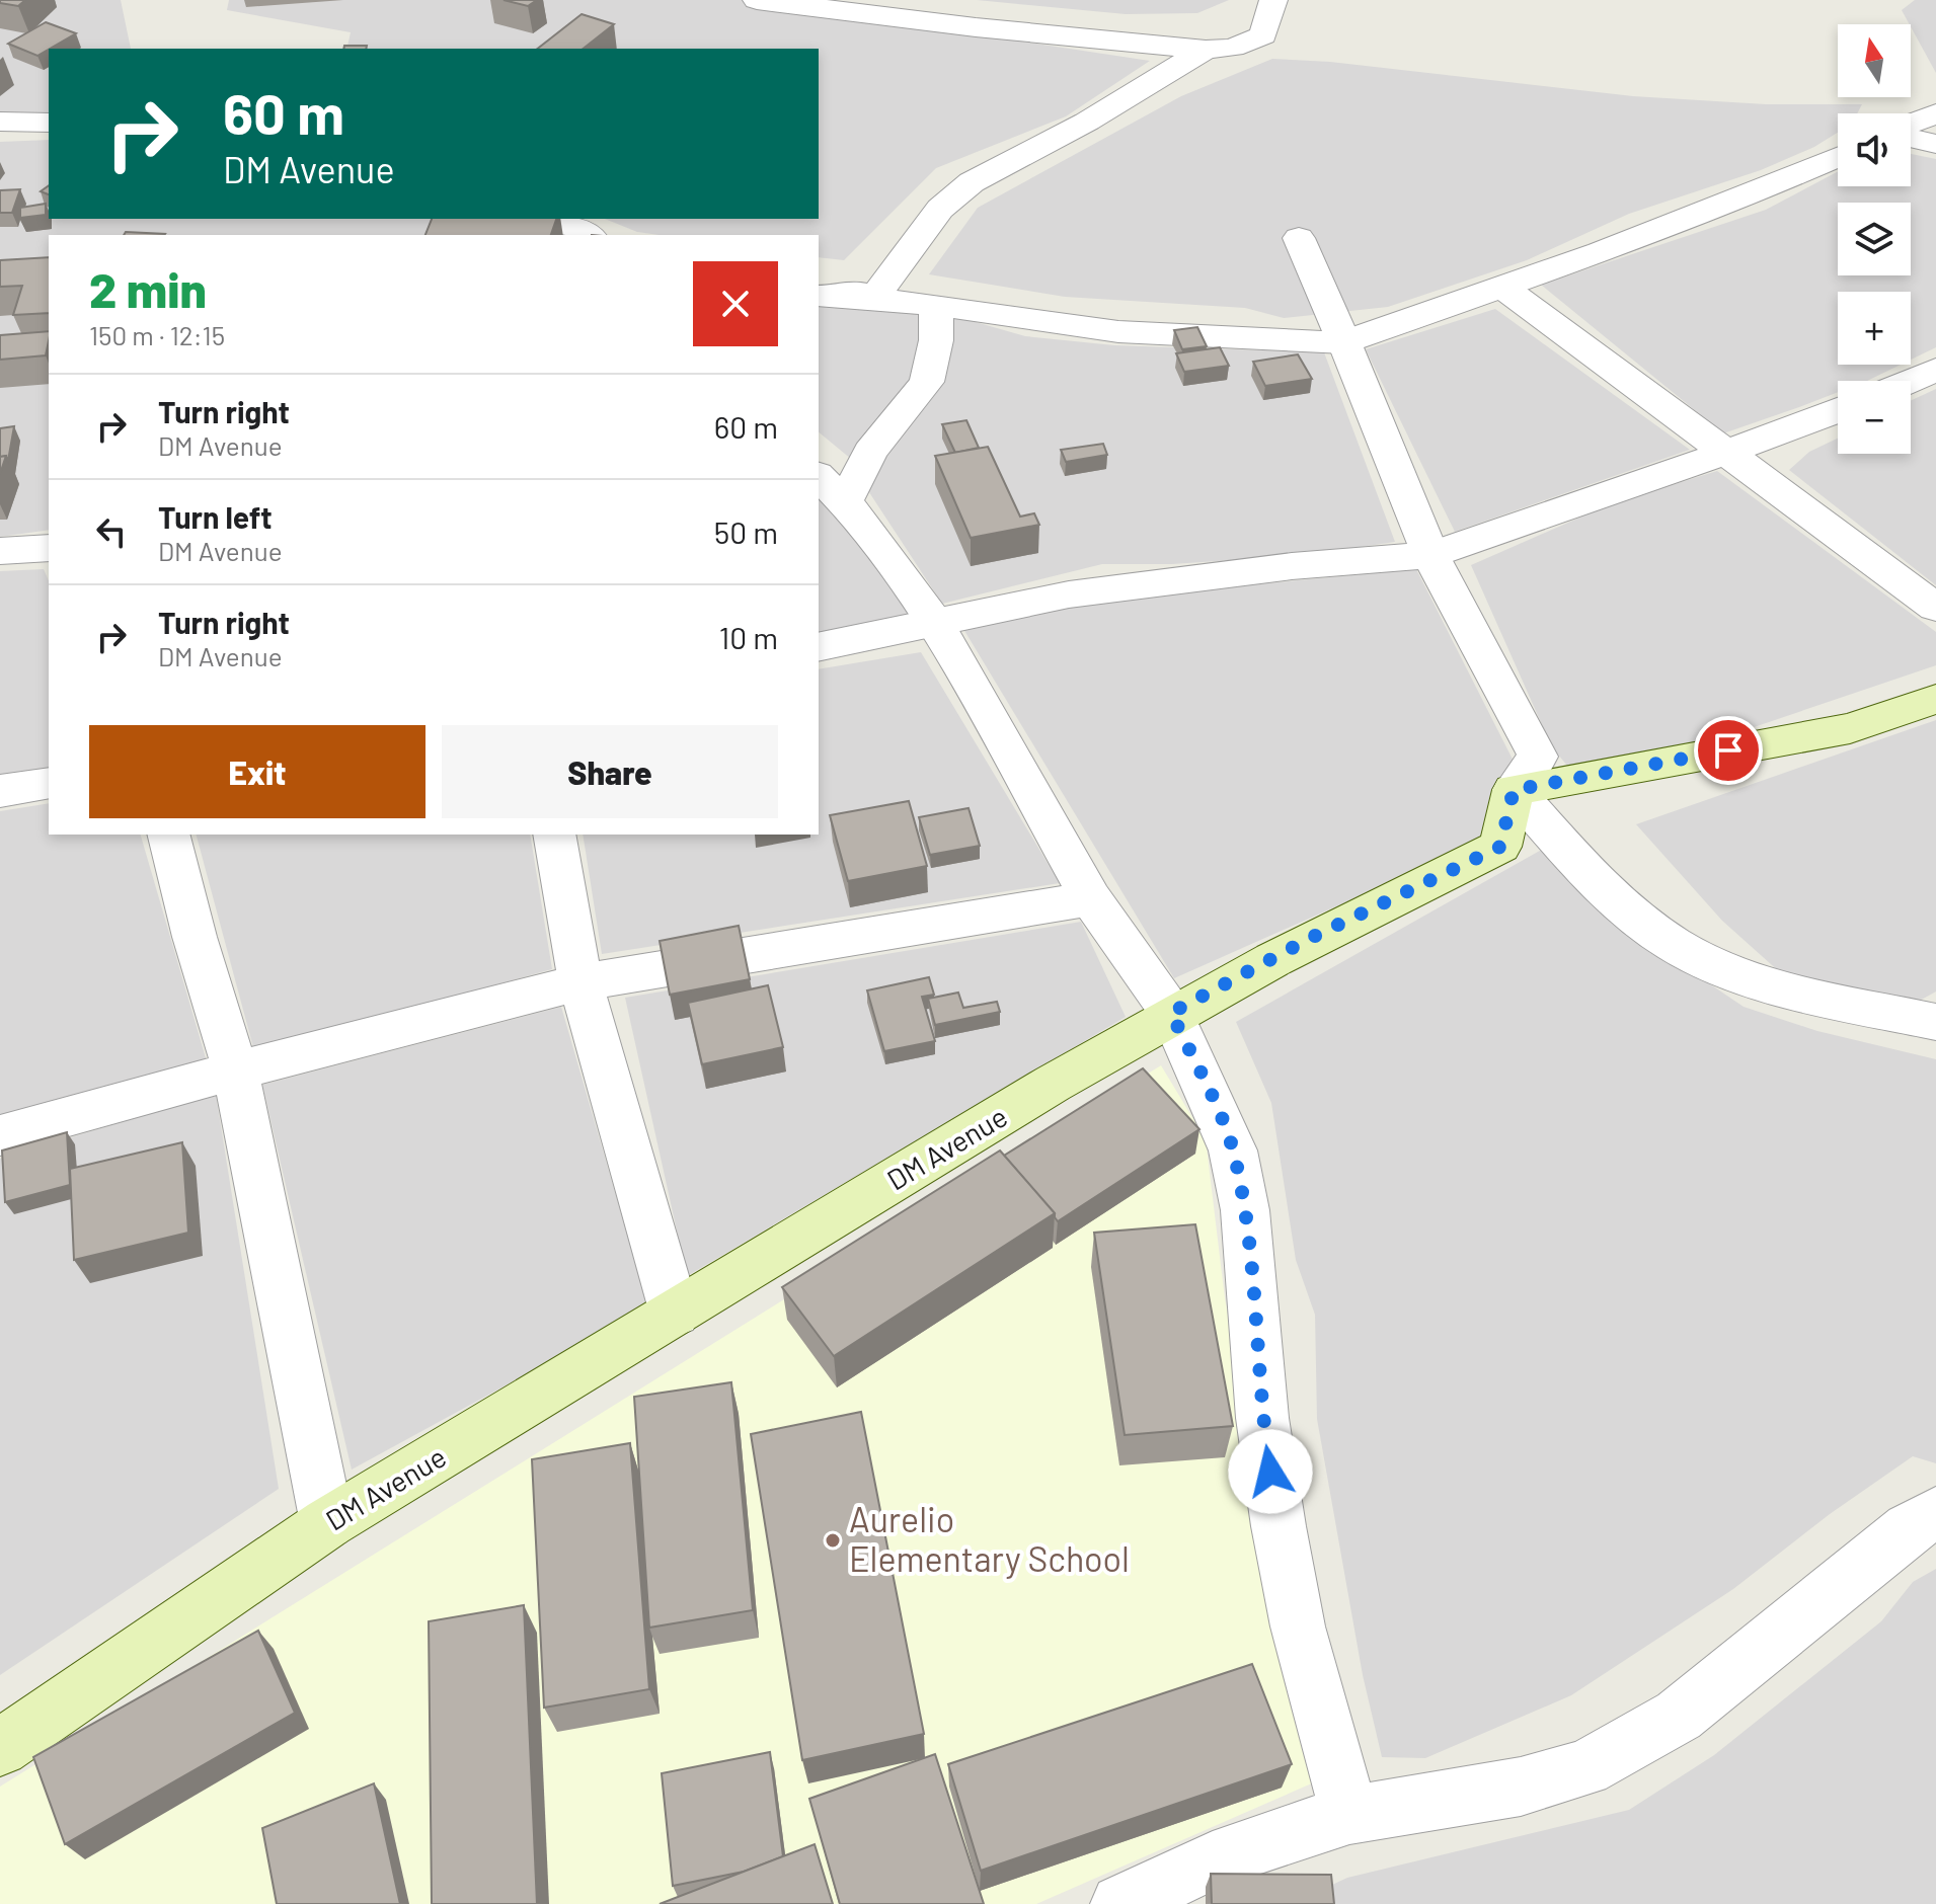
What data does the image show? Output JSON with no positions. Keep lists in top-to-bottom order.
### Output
{
  "streets": {
    "main road": ["DM Avenue"]
  },
  "places": ["Aurelio Elementary School"],
  "north": "top",
  "page": {
    "map_buttons": ["+", "−"],
    "turn": ["60 m", "DM Avenue"],
    "heading": ["2 min", "150 m · 12:15"],
    "list": [
      {
        "name": "Turn right",
        "note": "DM Avenue",
        "value": "60 m"
      },
      {
        "name": "Turn left",
        "note": "DM Avenue",
        "value": "50 m"
      },
      {
        "name": "Turn right",
        "note": "DM Avenue",
        "value": "10 m"
      }
    ],
    "buttons": ["Exit", "Share"]
  }
}
